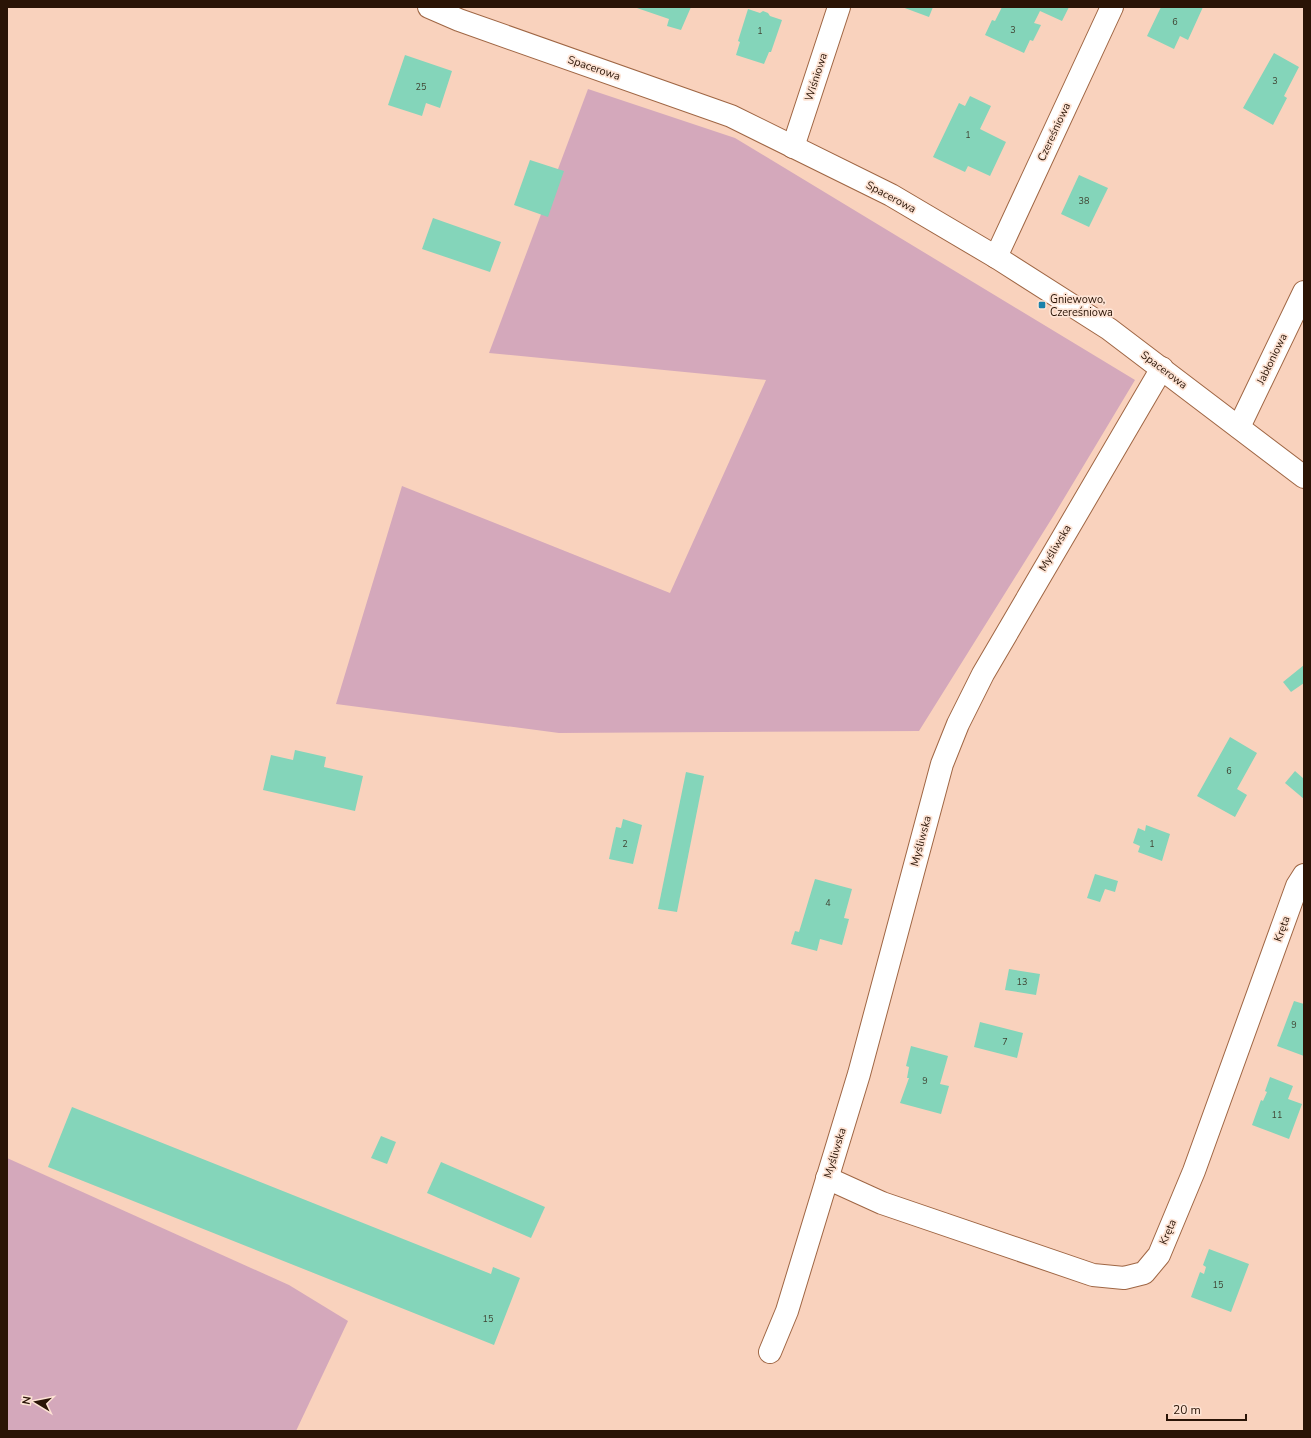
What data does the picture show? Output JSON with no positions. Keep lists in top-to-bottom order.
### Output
{
  "streets": {
    "street": [
      "Spacerowa",
      "Wiśniowa",
      "Czereśniowa",
      "Jabłoniowa",
      "Myśliwska",
      "Kręta"
    ]
  },
  "crossings": [
    ["Spacerowa", "Wiśniowa"],
    ["Spacerowa", "Czereśniowa"],
    ["Spacerowa", "Jabłoniowa"],
    ["Spacerowa", "Myśliwska"],
    ["Myśliwska", "Kręta"]
  ],
  "places": {
    "transit": ["Gniewowo, Czereśniowa"]
  },
  "house_numbers": [
    "6",
    "3",
    "1",
    "3",
    "25",
    "1",
    "38",
    "6",
    "2",
    "1",
    "4",
    "13",
    "9",
    "7",
    "9",
    "11",
    "15",
    "15"
  ],
  "scale_bar": "20 m",
  "north": "left"
}
